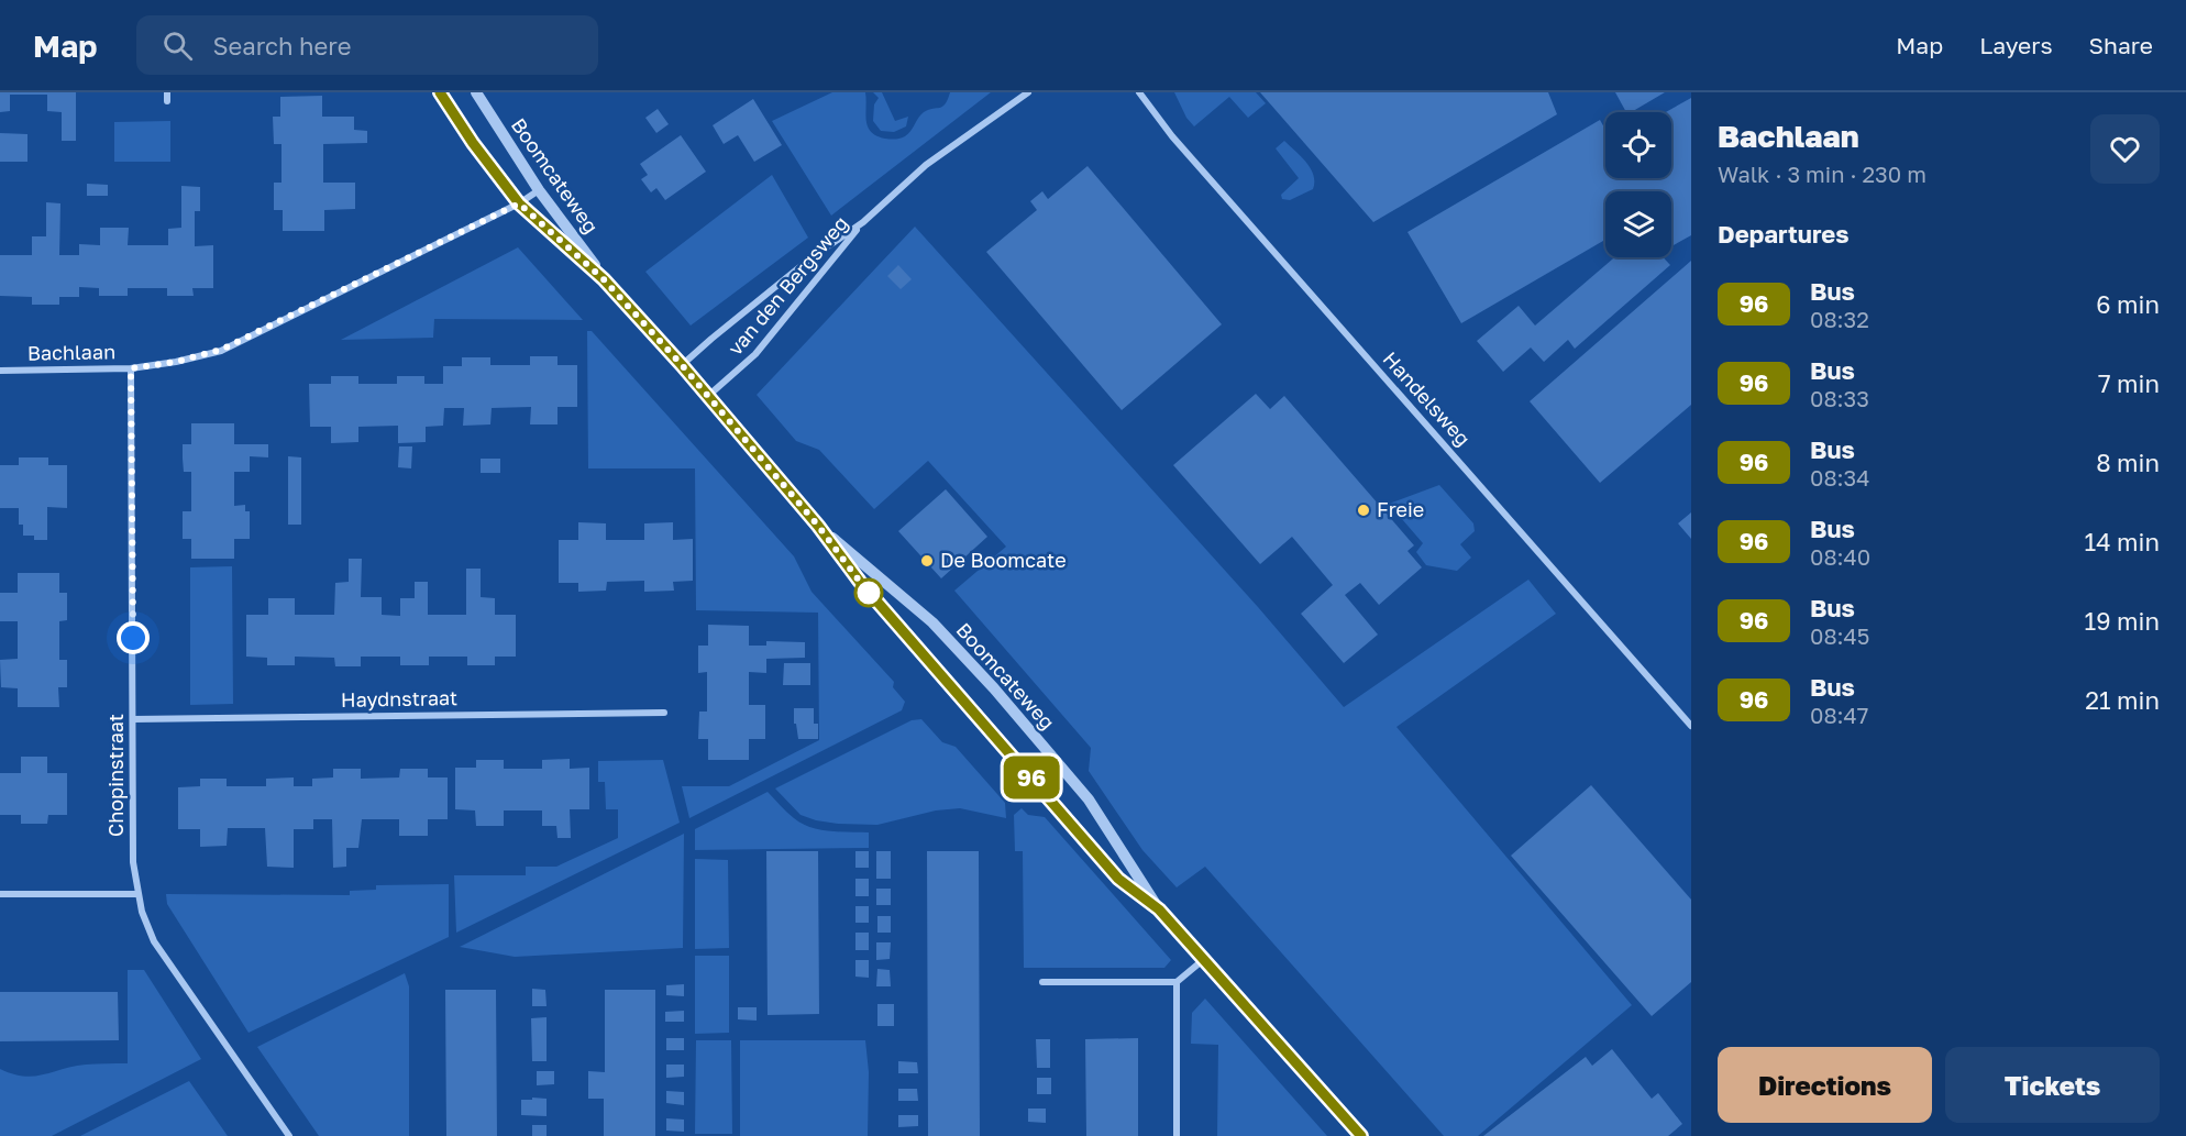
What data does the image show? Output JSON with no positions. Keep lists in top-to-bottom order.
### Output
{
  "streets": {
    "street": [
      "Boomcateweg",
      "van den Bergsweg",
      "Bachlaan",
      "Handelsweg",
      "Haydnstraat",
      "Chopinstraat"
    ]
  },
  "crossings": [
    ["Boomcateweg", "van den Bergsweg"],
    ["Boomcateweg", "Bachlaan"],
    ["Bachlaan", "Chopinstraat"],
    ["Haydnstraat", "Chopinstraat"]
  ],
  "places": ["Freie", "De Boomcate"],
  "lines": ["bus line 96"],
  "page": {
    "header": "Map",
    "search": "Search here",
    "nav": ["Map", "Layers", "Share"],
    "on_map": "96",
    "heading": [
      ["Bachlaan", "Walk · 3 min · 230 m"],
      "Departures"
    ],
    "list": [
      {
        "mark": "96",
        "name": "Bus",
        "note": "08:32",
        "value": "6 min"
      },
      {
        "mark": "96",
        "name": "Bus",
        "note": "08:33",
        "value": "7 min"
      },
      {
        "mark": "96",
        "name": "Bus",
        "note": "08:34",
        "value": "8 min"
      },
      {
        "mark": "96",
        "name": "Bus",
        "note": "08:40",
        "value": "14 min"
      },
      {
        "mark": "96",
        "name": "Bus",
        "note": "08:45",
        "value": "19 min"
      },
      {
        "mark": "96",
        "name": "Bus",
        "note": "08:47",
        "value": "21 min"
      }
    ],
    "buttons": ["Directions", "Tickets"]
  }
}
